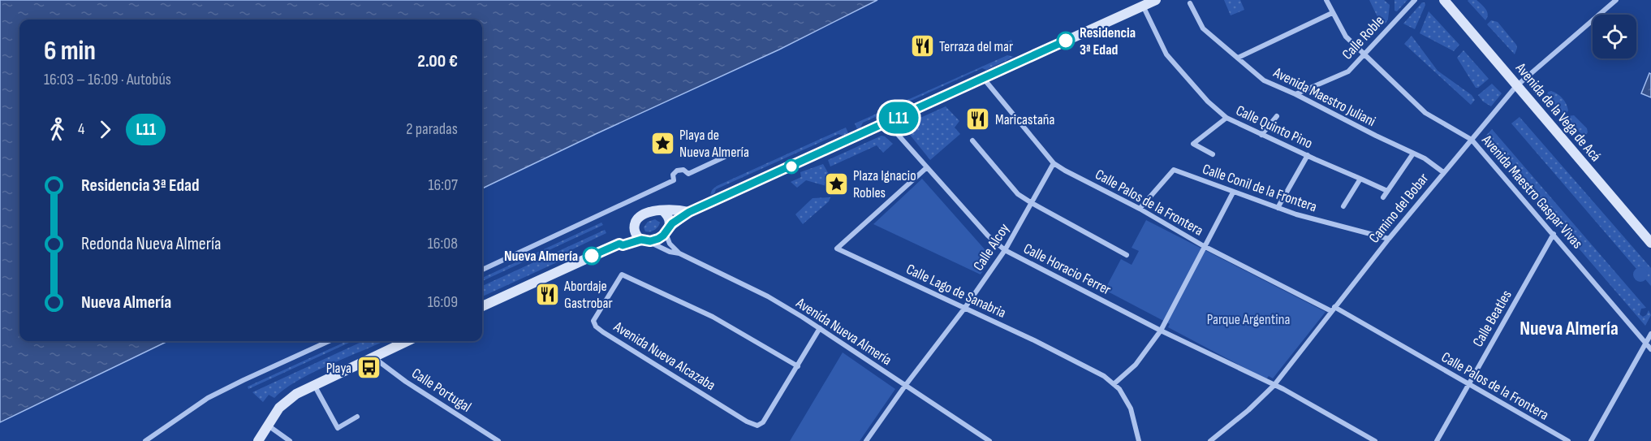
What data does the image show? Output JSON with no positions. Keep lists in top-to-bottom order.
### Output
{
  "streets": {
    "main road": ["Avenida de la Vega de Acá"],
    "street": [
      "Calle Roble",
      "Avenida Maestro Juliani",
      "Calle Quinto Pino",
      "Calle Conil de la Frontera",
      "Avenida Maestro Gaspar Vivas",
      "Calle Palos de la Frontera",
      "Camino del Bobar",
      "Calle Alcoy",
      "Calle Horacio Ferrer",
      "Calle Lago de Sanabria",
      "Calle Beatles",
      "Avenida Nueva Almería",
      "Avenida Nueva Alcazaba",
      "Calle Portugal"
    ]
  },
  "crossings": [
    ["Calle Roble", "Avenida Maestro Juliani"],
    ["Calle Roble", "Avenida Maestro Gaspar Vivas"],
    ["Avenida Maestro Juliani", "Camino del Bobar"],
    ["Avenida de la Vega de Acá", "Camino del Bobar"],
    ["Calle Conil de la Frontera", "Calle Palos de la Frontera"],
    ["Calle Conil de la Frontera", "Camino del Bobar"],
    ["Avenida Maestro Gaspar Vivas", "Camino del Bobar"],
    ["Avenida Maestro Gaspar Vivas", "Calle Beatles"],
    ["Calle Palos de la Frontera", "Camino del Bobar"],
    ["Calle Palos de la Frontera", "Calle Alcoy"],
    ["Calle Palos de la Frontera", "Calle Beatles"],
    ["Camino del Bobar", "Calle Horacio Ferrer"],
    ["Calle Alcoy", "Calle Horacio Ferrer"],
    ["Calle Alcoy", "Calle Lago de Sanabria"],
    ["Calle Alcoy", "Avenida Nueva Almería"],
    ["Calle Horacio Ferrer", "Calle Lago de Sanabria"],
    ["Avenida Nueva Almería", "Avenida Nueva Alcazaba"]
  ],
  "districts": ["Nueva Almería"],
  "parks": ["Parque Argentina"],
  "places": {
    "other": ["Residencia 3ª Edad", "Nueva Almería"],
    "restaurant": ["Terraza del mar", "Maricastaña", "Abordaje Gastrobar"],
    "place": ["Playa de Nueva Almería", "Plaza Ignacio Robles"],
    "bus stop": ["Playa"]
  },
  "lines": ["bus line L11"],
  "page": {
    "on_map": "L11",
    "heading": ["6 min", "16:03 – 16:09 · Autobús", "2.00 €"],
    "legs": ["4", "L11", "2 paradas"],
    "list": [
      {
        "name": "Residencia 3ª Edad",
        "value": "16:07"
      },
      {
        "name": "Redonda Nueva Almería",
        "value": "16:08"
      },
      {
        "name": "Nueva Almería",
        "value": "16:09"
      }
    ]
  }
}
